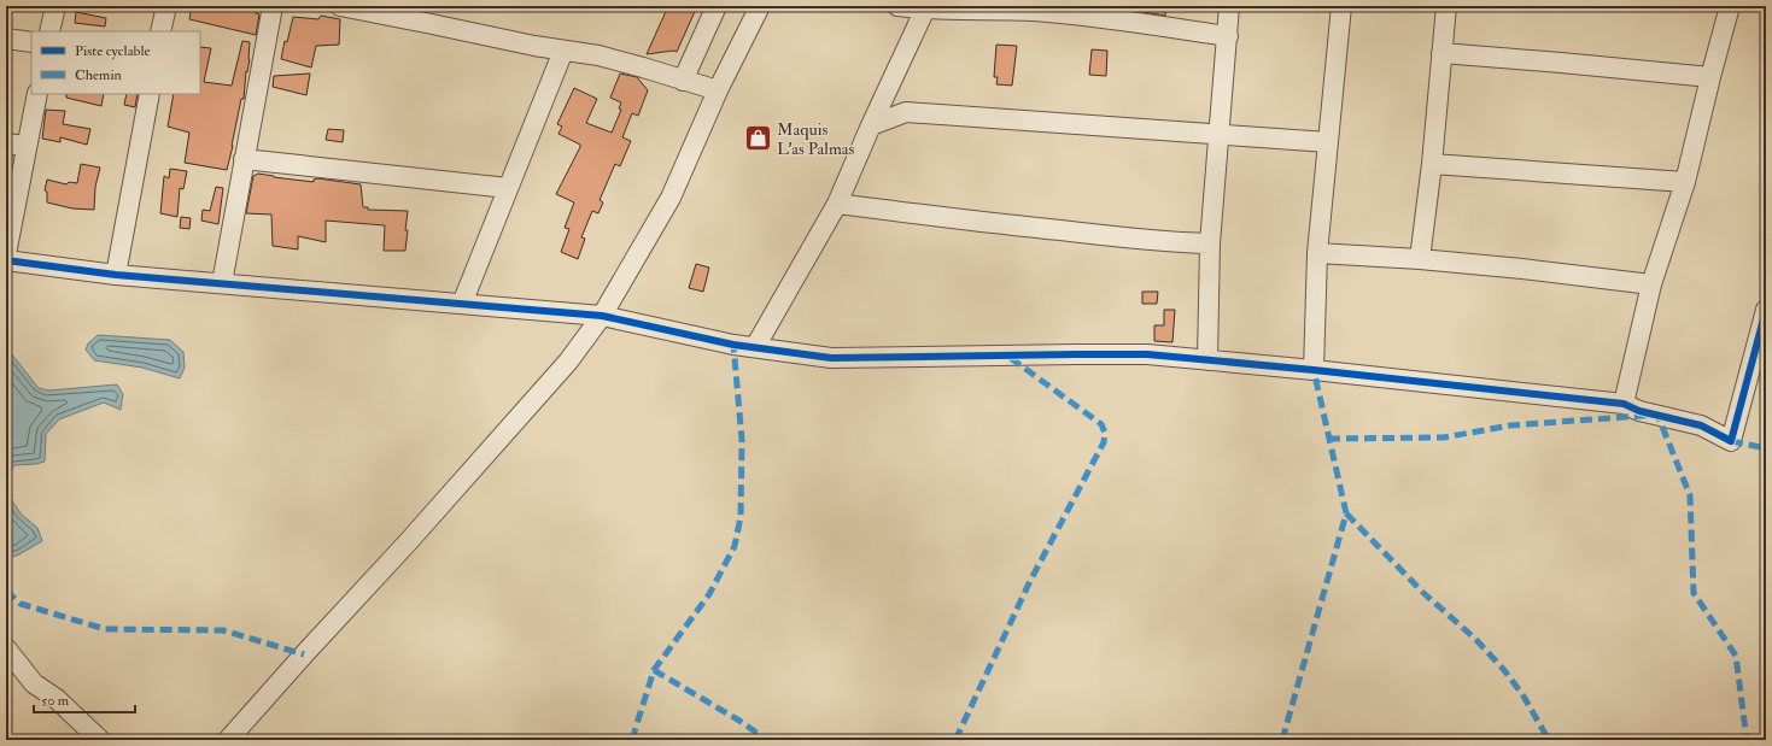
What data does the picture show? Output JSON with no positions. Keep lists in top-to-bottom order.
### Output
{
  "places": {
    "shop": ["Maquis L'as Palmas"]
  },
  "legend": ["Piste cyclable", "Chemin"],
  "scale_bar": "50 m"
}
